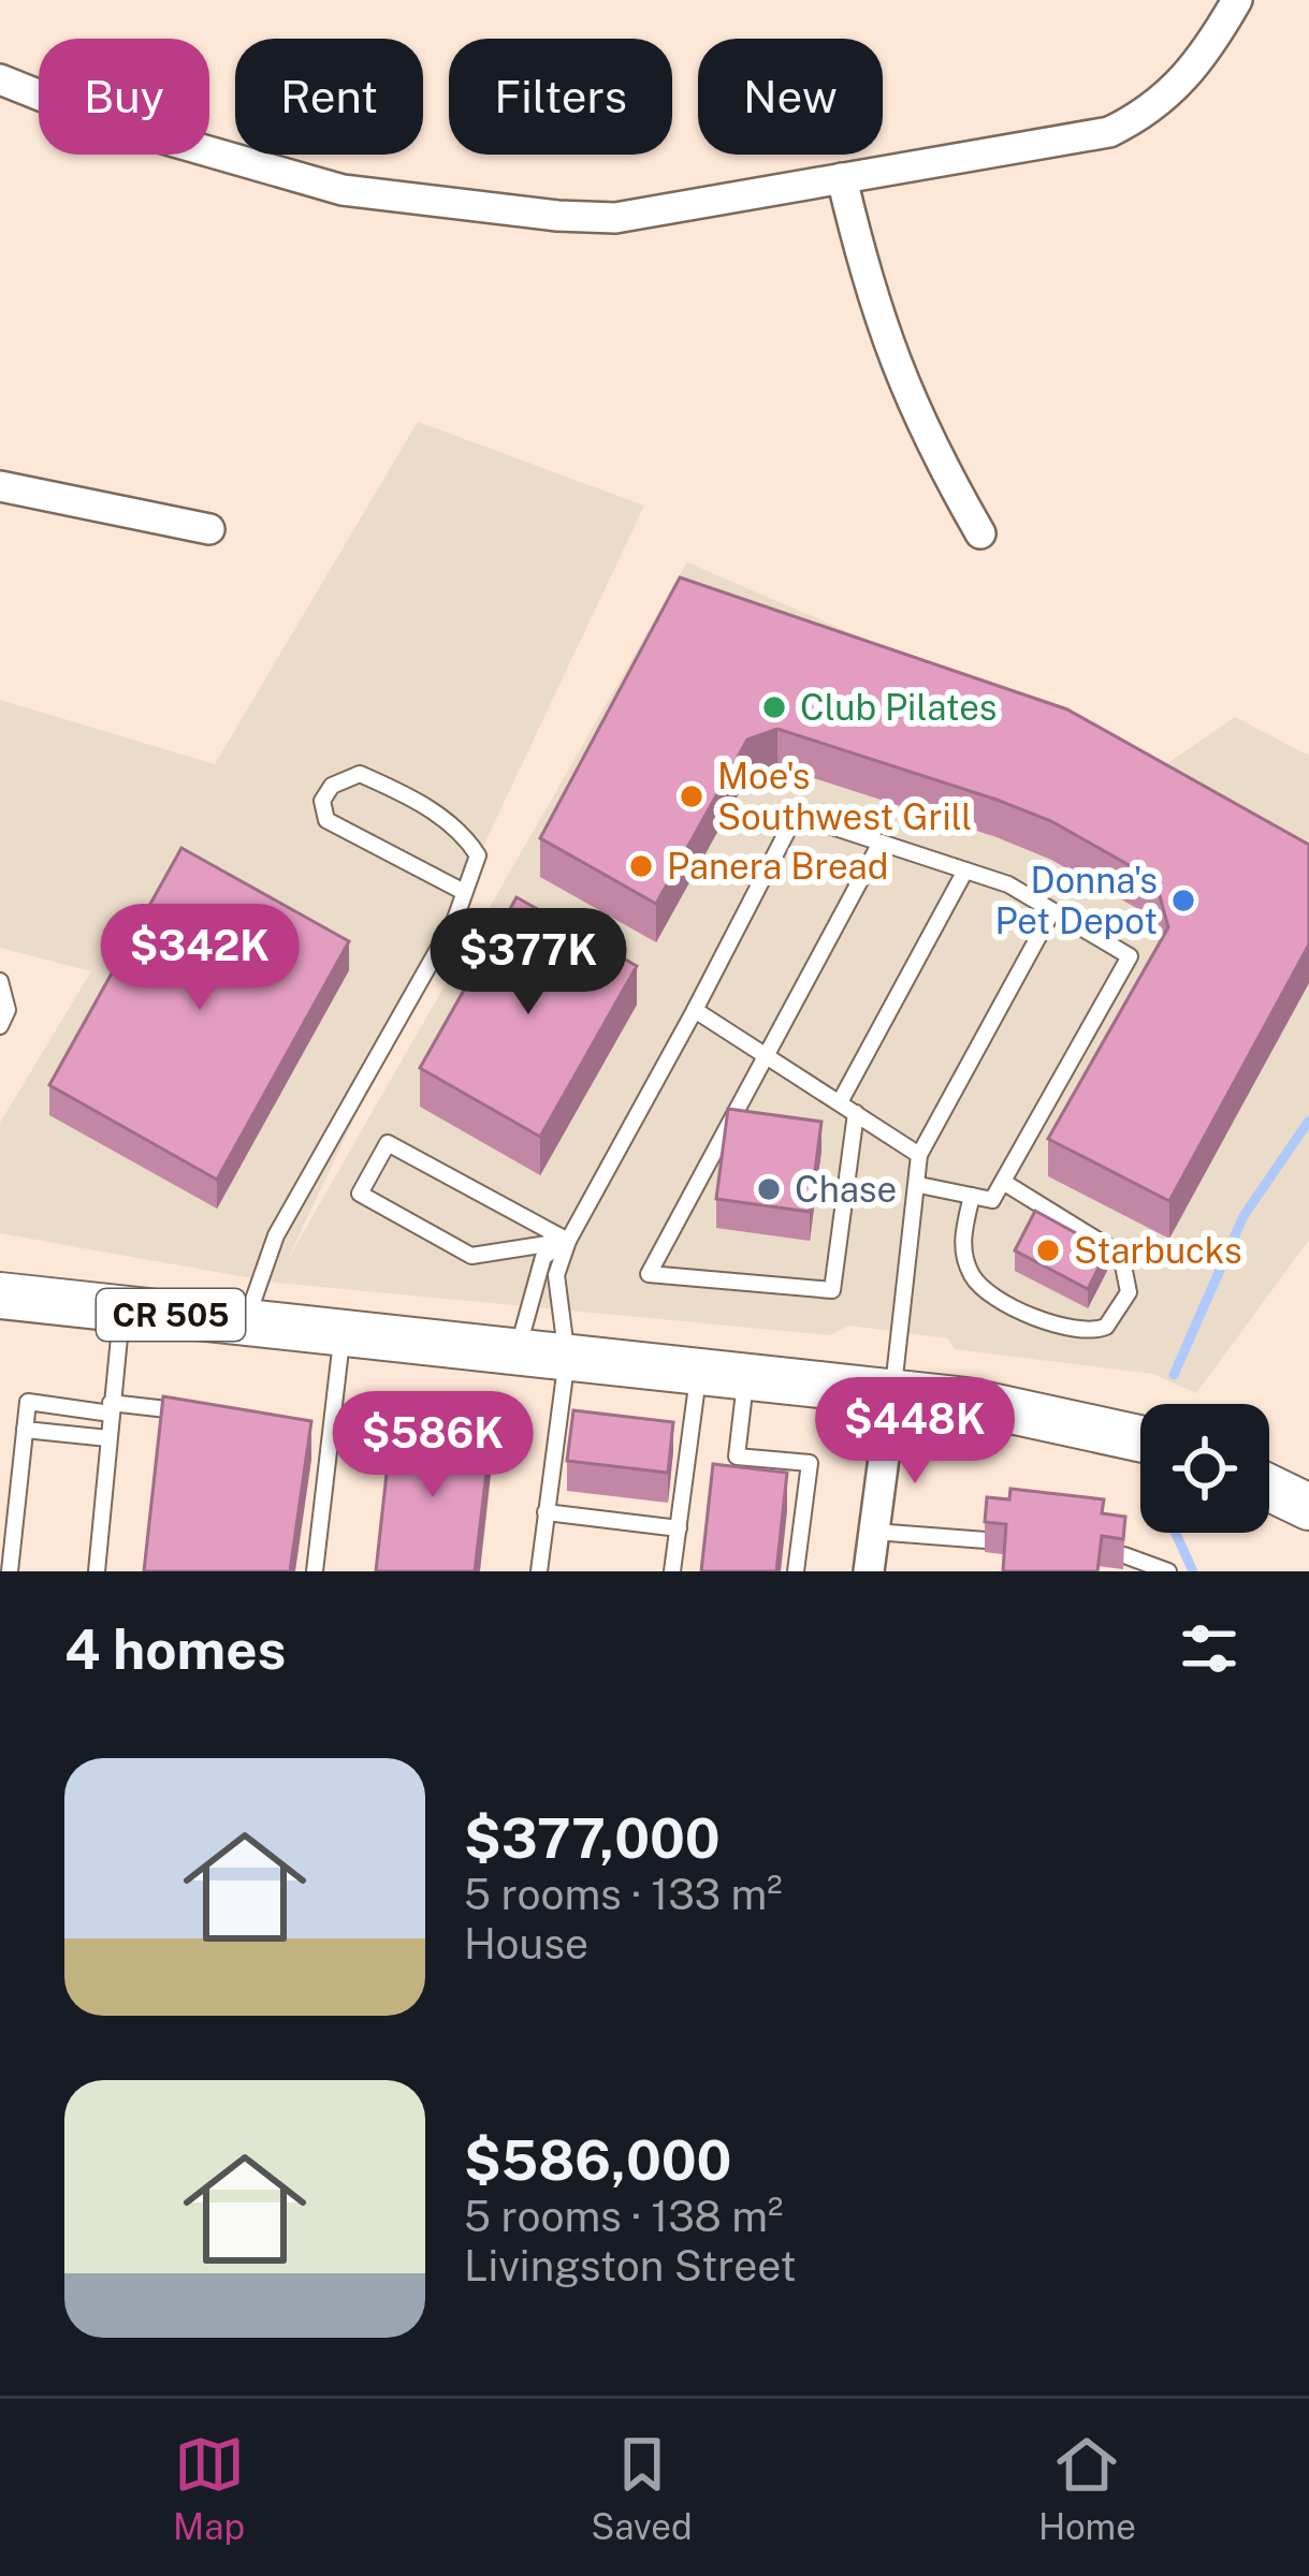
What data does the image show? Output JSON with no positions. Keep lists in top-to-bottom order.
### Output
{
  "streets": {
    "main road": ["CR 505"]
  },
  "places": [
    "Club Pilates",
    "Moe's Southwest Grill",
    "Panera Bread",
    "Donna's Pet Depot",
    "Chase",
    "Starbucks"
  ],
  "page": {
    "chip": [
      "Buy",
      "Rent",
      "Filters",
      "New"
    ],
    "price": [
      "$342K",
      "$377K",
      "$448K",
      "$586K"
    ],
    "heading": "4 homes",
    "list": [
      {
        "name": "$377,000",
        "note": "5 rooms · 133 m² · House"
      },
      {
        "name": "$586,000",
        "note": "5 rooms · 138 m² · Livingston Street"
      }
    ],
    "tabs": ["Map", "Saved", "Home"]
  }
}
